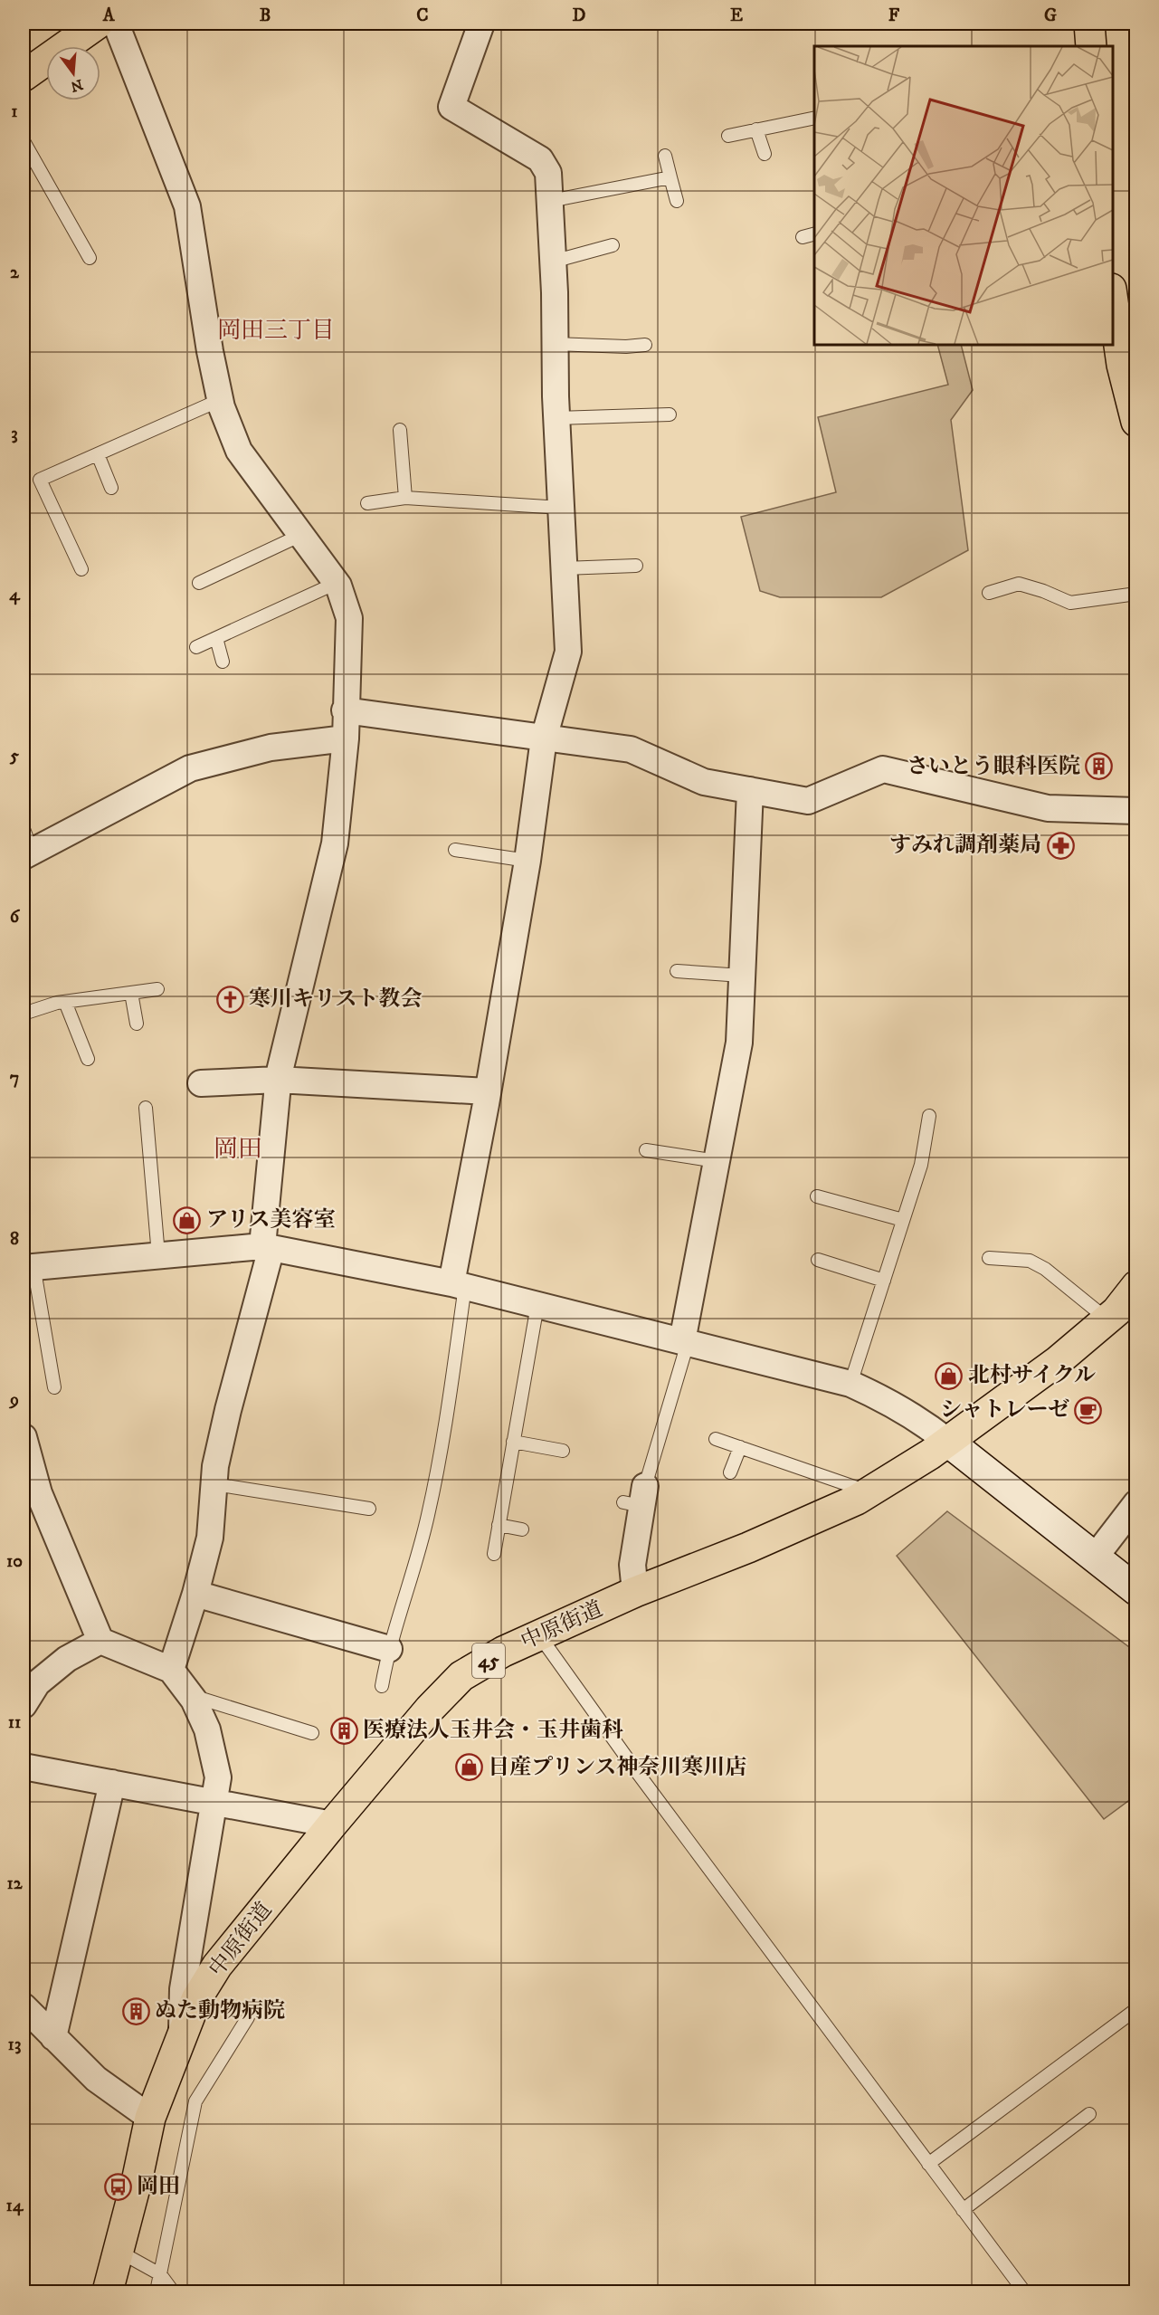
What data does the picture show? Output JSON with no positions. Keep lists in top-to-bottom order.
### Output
{
  "streets": {
    "main road": ["中原街道", "45"]
  },
  "districts": ["岡田三丁目", "岡田"],
  "places": {
    "building": ["さいとう眼科医院", "医療法人玉井会・玉井歯科", "ぬた動物病院"],
    "pharmacy": ["すみれ調剤薬局"],
    "church": ["寒川キリスト教会"],
    "shop": ["アリス美容室", "北村サイクル", "日産プリンス神奈川寒川店"],
    "cafe": ["シャトレーゼ"],
    "bus stop": ["岡田"]
  },
  "north": "bottom",
  "grid": {
    "columns": [
      "A",
      "B",
      "C",
      "D",
      "E",
      "F",
      "G"
    ],
    "rows": [
      "1",
      "2",
      "3",
      "4",
      "5",
      "6",
      "7",
      "8",
      "9",
      "10",
      "11",
      "12",
      "13",
      "14"
    ]
  }
}
